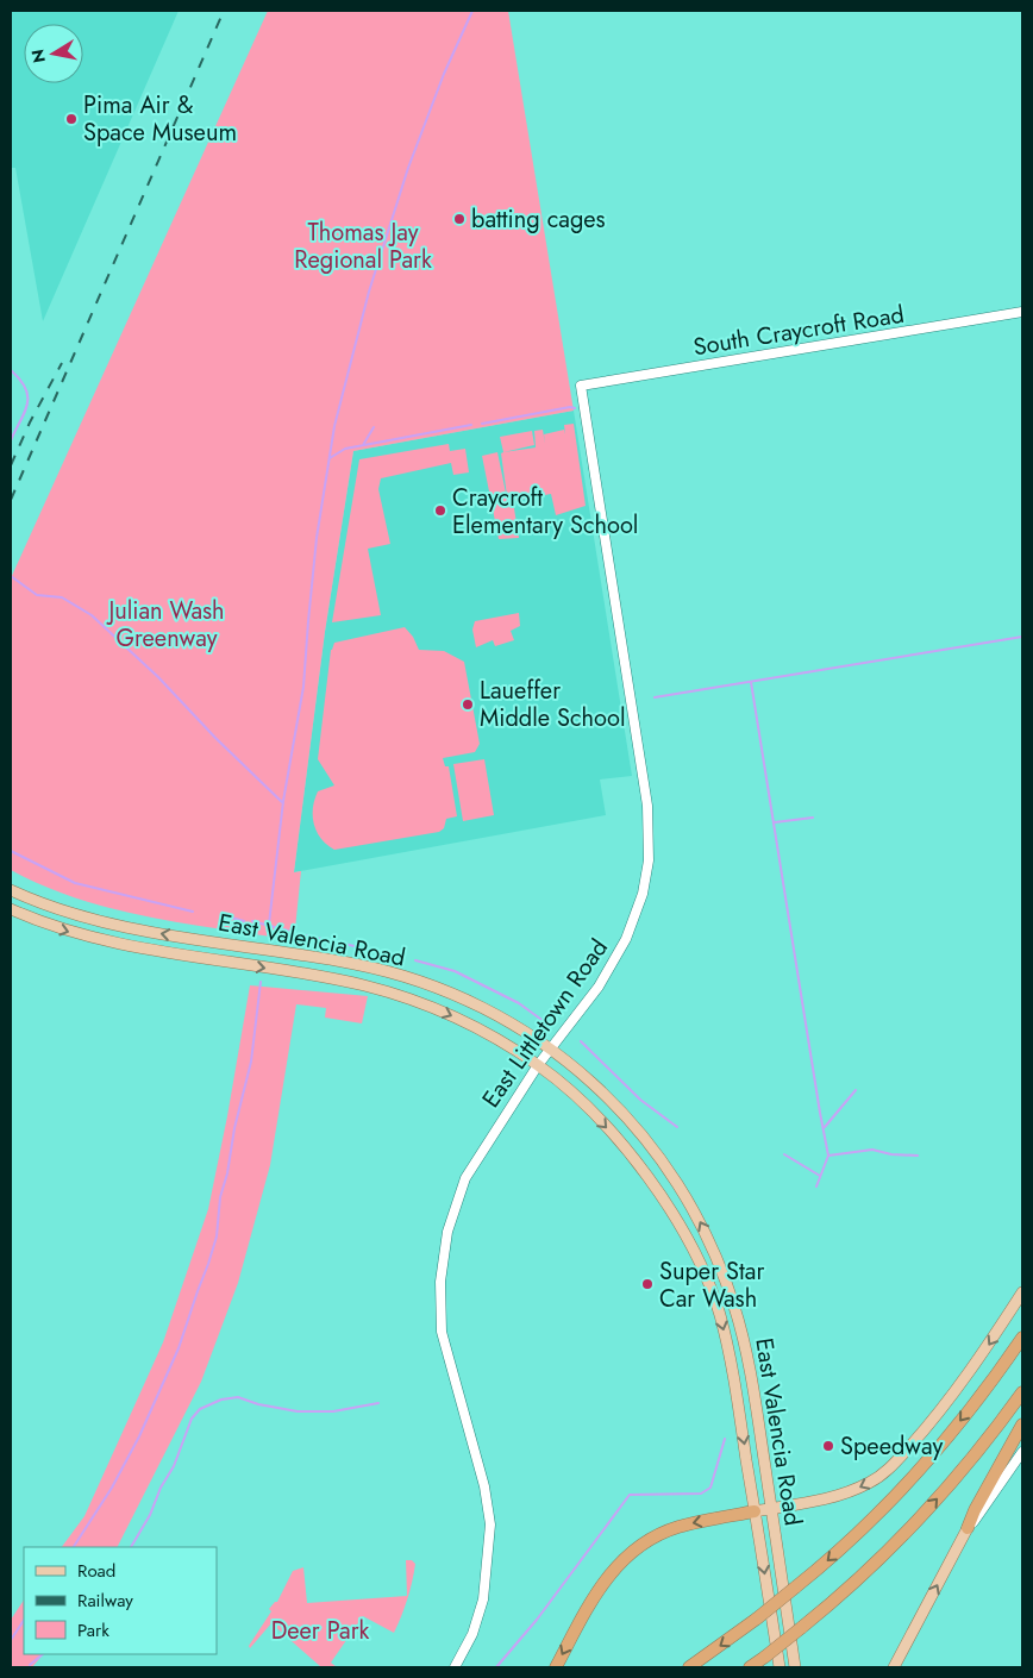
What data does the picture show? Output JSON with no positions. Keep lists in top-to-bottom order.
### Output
{
  "streets": {
    "main road": ["East Valencia Road"],
    "street": ["South Craycroft Road", "East Littletown Road"]
  },
  "crossings": [
    ["South Craycroft Road", "East Littletown Road"],
    ["East Valencia Road", "East Littletown Road"]
  ],
  "parks": ["Thomas Jay Regional Park", "Julian Wash Greenway", "Deer Park"],
  "places": [
    "Pima Air & Space Museum",
    "batting cages",
    "Craycroft Elementary School",
    "Laueffer Middle School",
    "Super Star Car Wash",
    "Speedway"
  ],
  "legend": ["Road", "Railway", "Park"],
  "north": "left"
}
